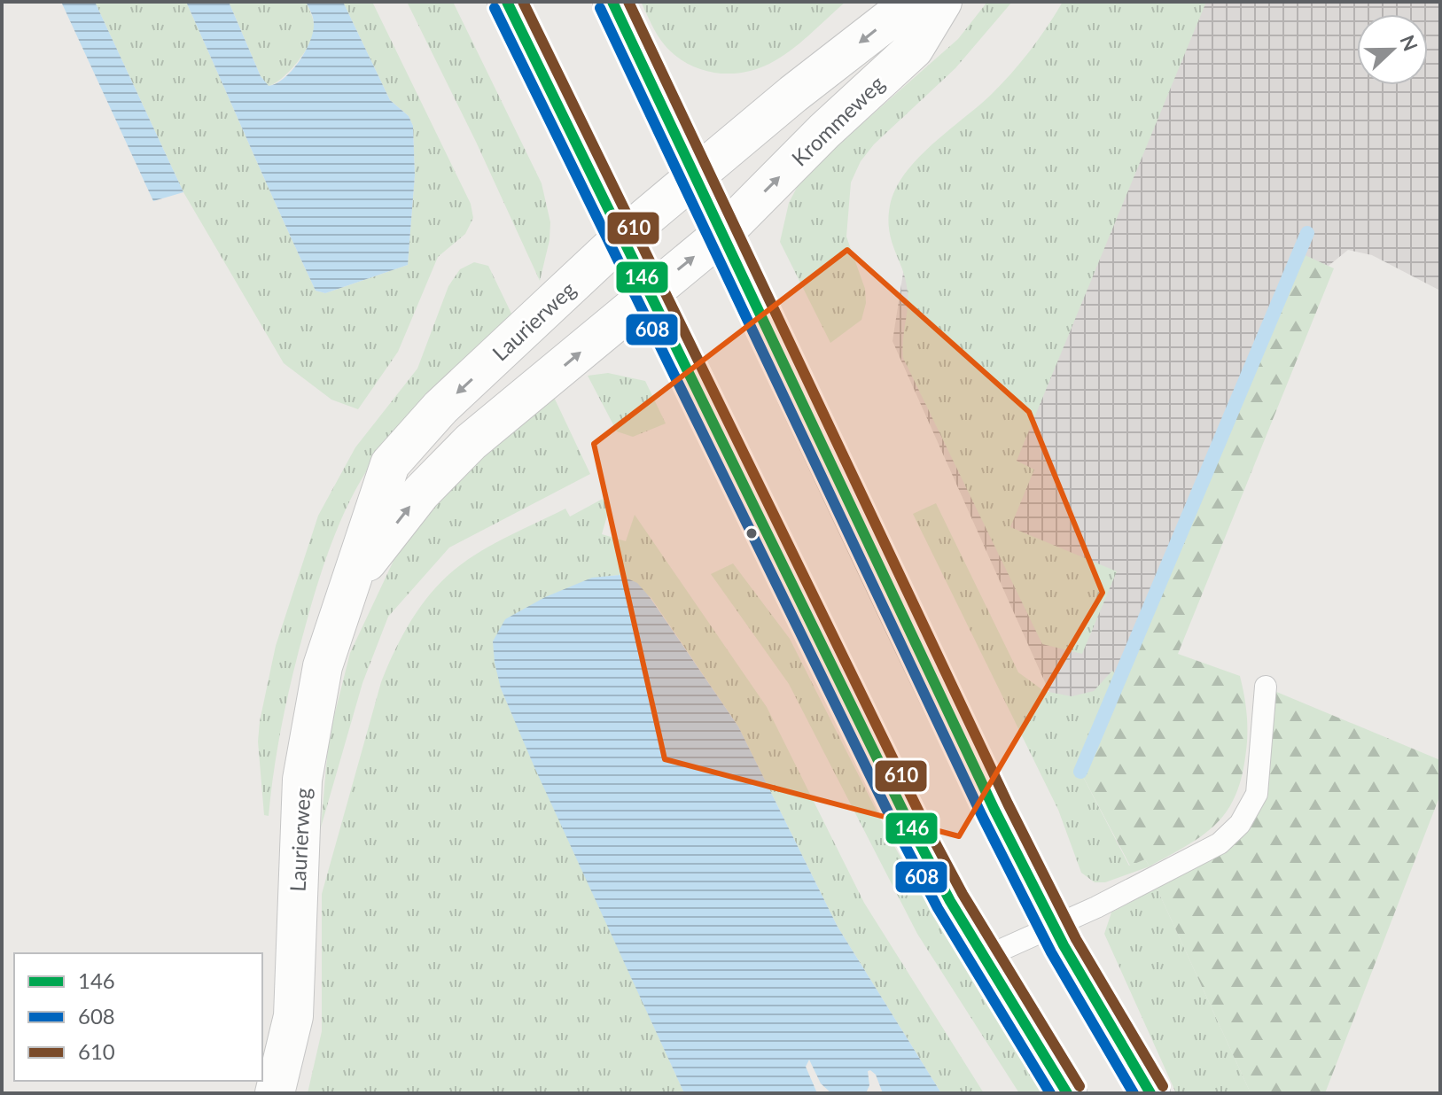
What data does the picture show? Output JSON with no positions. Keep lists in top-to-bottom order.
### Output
{
  "streets": {
    "street": ["Krommeweg", "Laurierweg"]
  },
  "crossings": [
    ["Krommeweg", "Laurierweg"]
  ],
  "lines": ["transit line 146", "transit line 610", "transit line 608"],
  "legend": ["146", "608", "610"],
  "north": "right"
}
